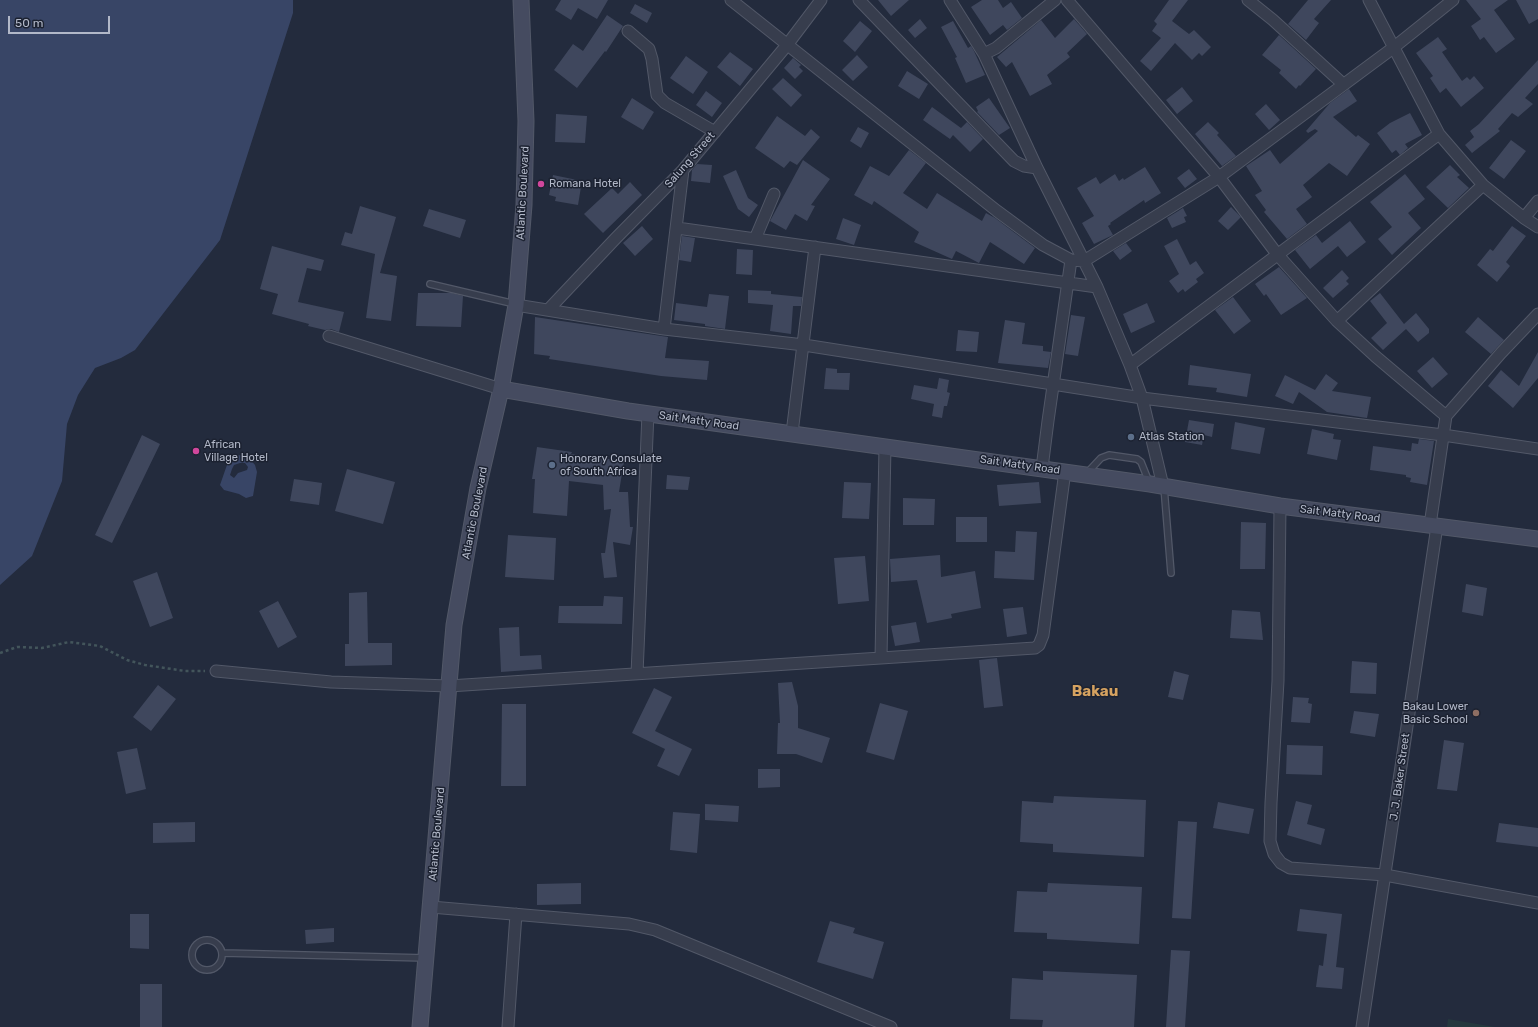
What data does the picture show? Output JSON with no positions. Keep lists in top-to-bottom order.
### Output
{
  "streets": {
    "street": [
      "Salung Street",
      "Atlantic Boulevard",
      "Sait Matty Road",
      "J. J. Baker Street"
    ]
  },
  "crossings": [
    ["Atlantic Boulevard", "Sait Matty Road"],
    ["Sait Matty Road", "J. J. Baker Street"]
  ],
  "districts": ["Bakau"],
  "places": [
    "Romana Hotel",
    "Atlas Station",
    "African Village Hotel",
    "Honorary Consulate of South Africa",
    "Bakau Lower Basic School"
  ],
  "scale_bar": "50 m"
}
